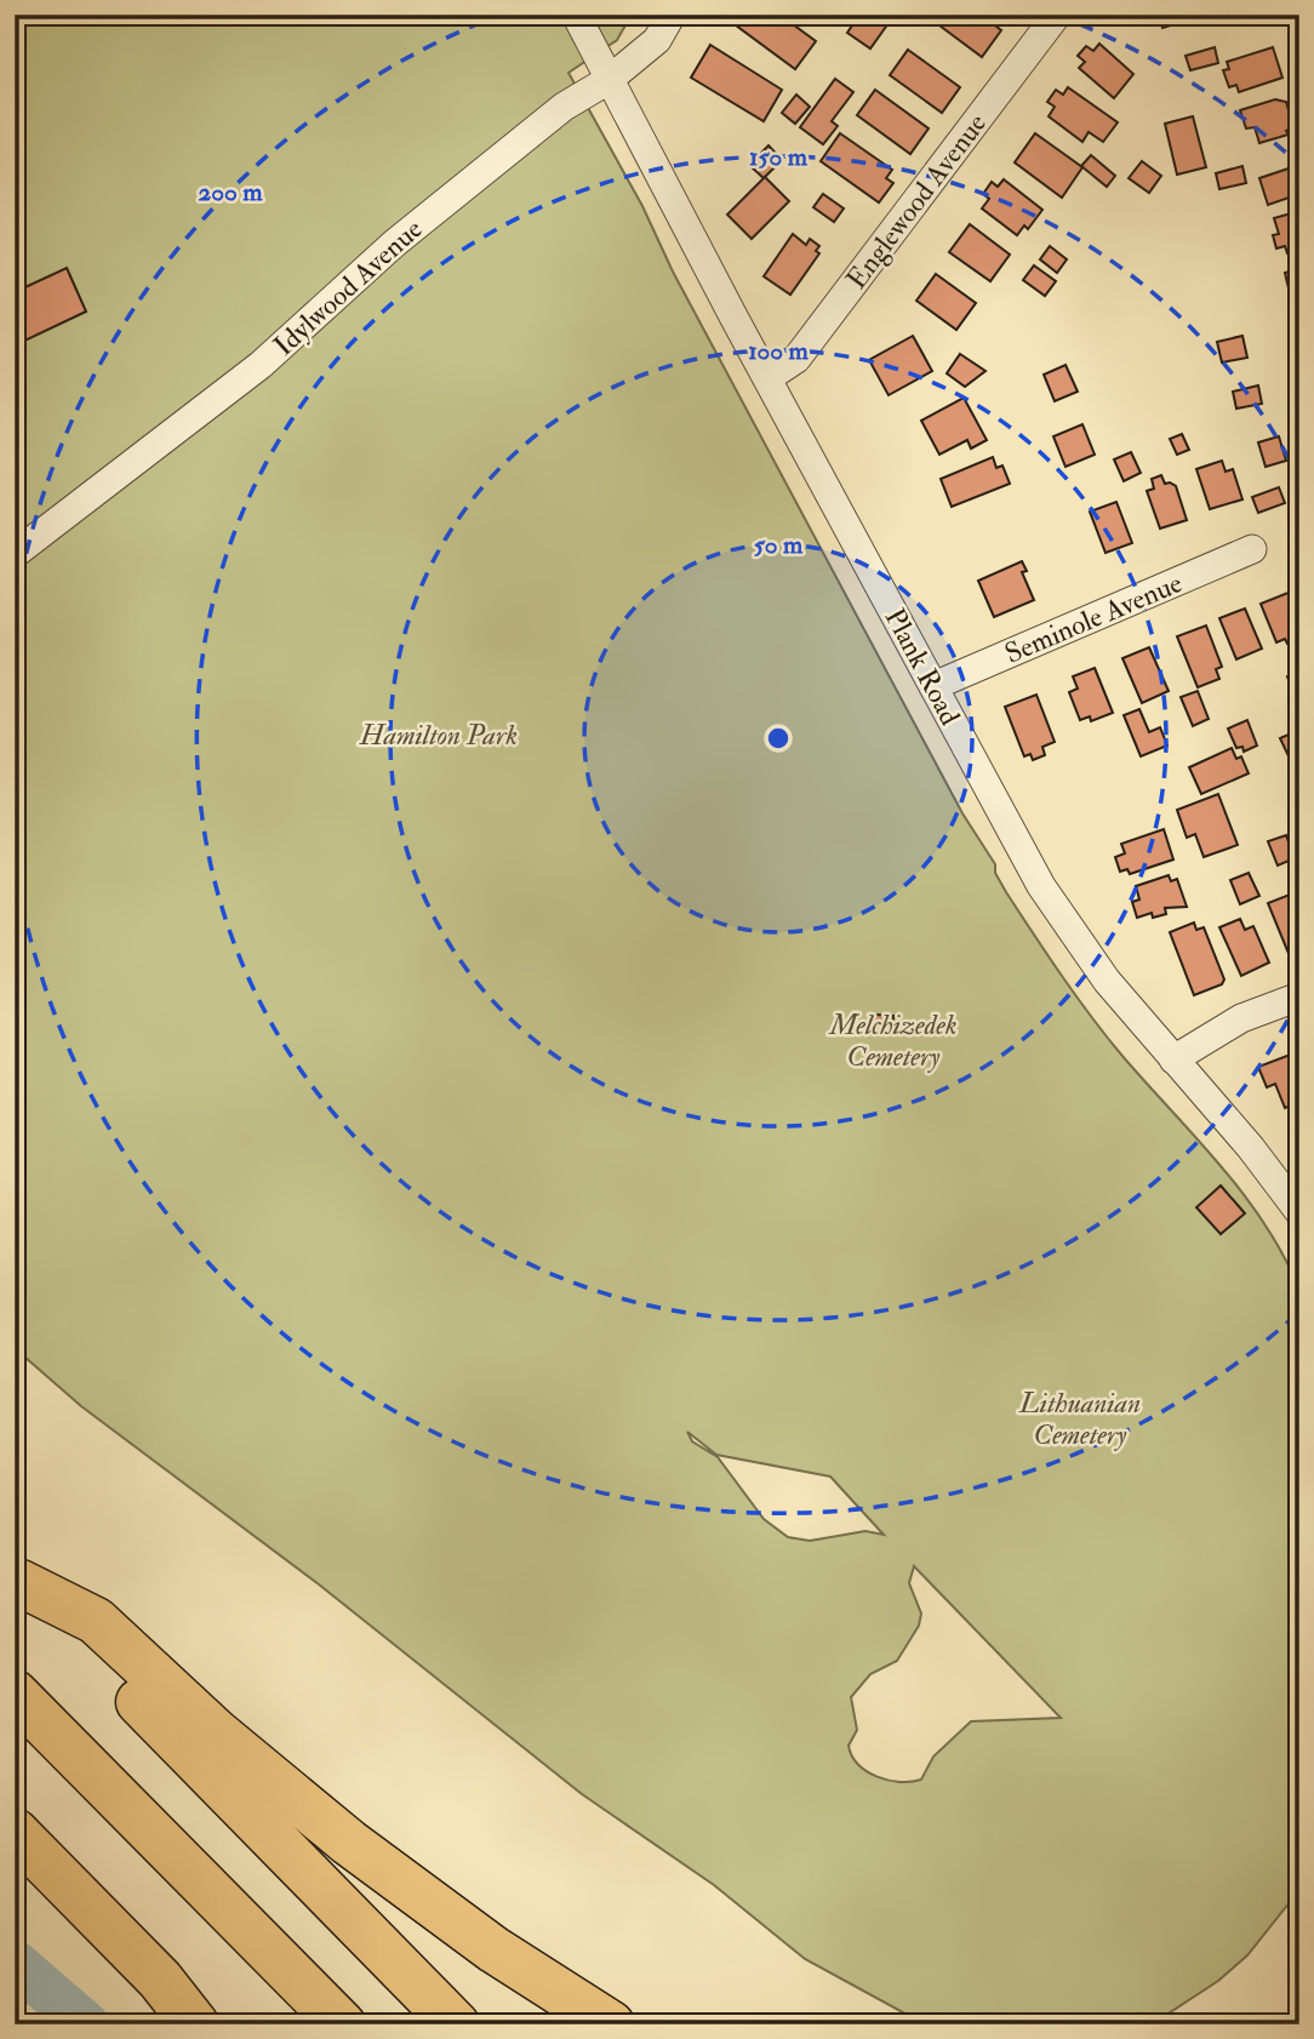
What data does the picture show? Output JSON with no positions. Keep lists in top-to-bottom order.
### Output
{
  "streets": {
    "street": [
      "Englewood Avenue",
      "Idylwood Avenue",
      "Seminole Avenue",
      "Plank Road"
    ]
  },
  "crossings": [
    ["Englewood Avenue", "Plank Road"],
    ["Idylwood Avenue", "Plank Road"],
    ["Seminole Avenue", "Plank Road"]
  ],
  "parks": ["Hamilton Park", "Melchizedek Cemetery", "Lithuanian Cemetery"],
  "rings": [
    "150 m",
    "200 m",
    "100 m",
    "50 m"
  ]
}
